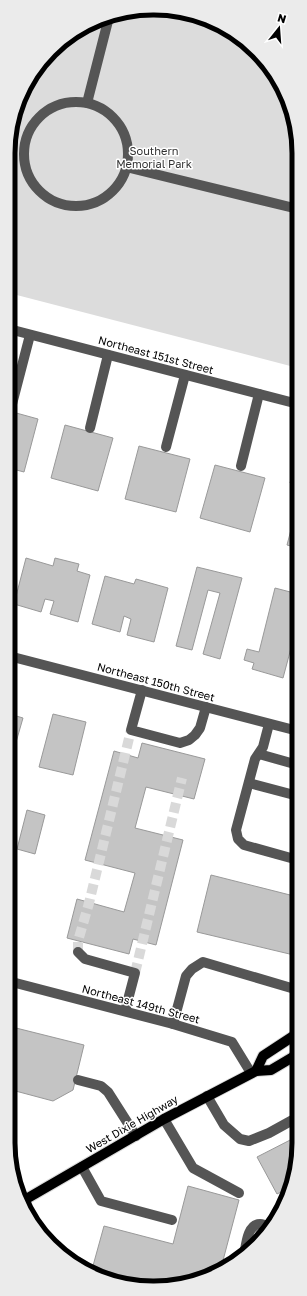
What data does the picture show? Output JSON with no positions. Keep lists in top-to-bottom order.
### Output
{
  "streets": {
    "main road": ["West Dixie Highway"],
    "street": ["Northeast 151st Street", "Northeast 150th Street", "Northeast 149th Street"]
  },
  "crossings": [
    ["Northeast 149th Street", "West Dixie Highway"]
  ],
  "parks": ["Southern Memorial Park"],
  "north": "top"
}
